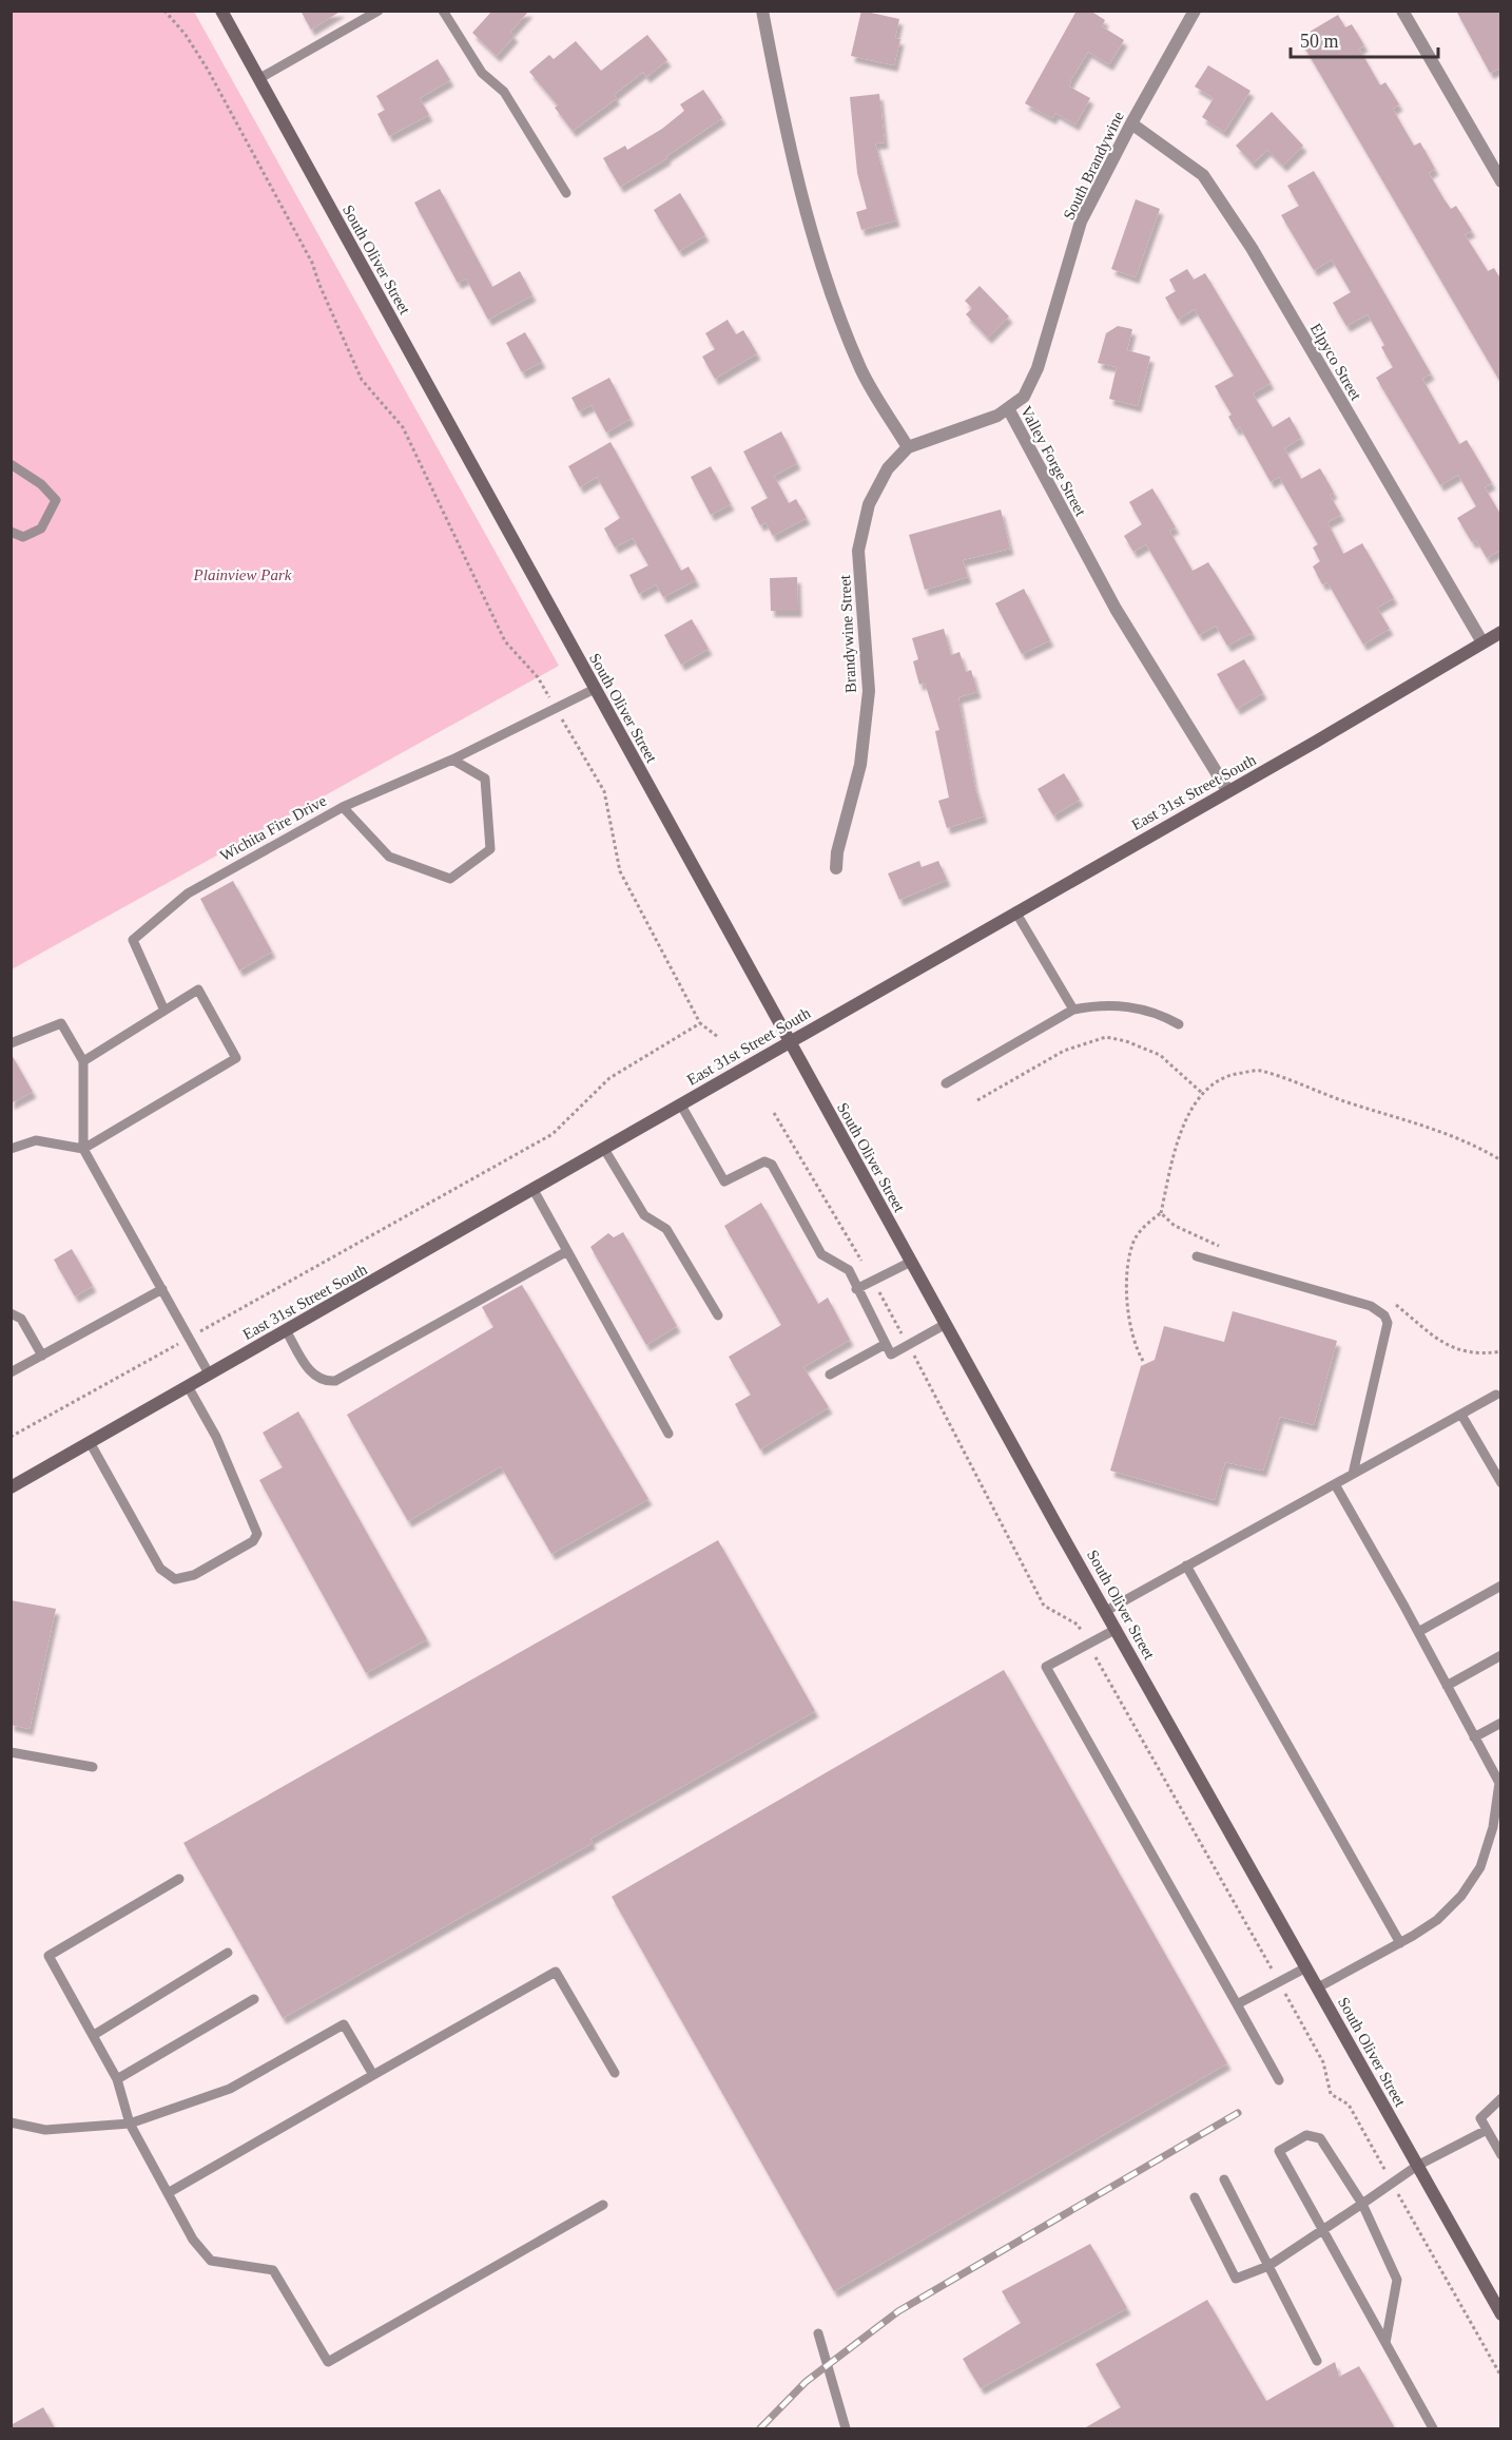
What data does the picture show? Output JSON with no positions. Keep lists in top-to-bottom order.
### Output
{
  "streets": {
    "main road": ["South Oliver Street", "East 31st Street South"],
    "street": [
      "South Brandywine",
      "Elpyco Street",
      "Valley Forge Street",
      "Brandywine Street"
    ],
    "lane": ["Wichita Fire Drive"]
  },
  "crossings": [
    ["South Brandywine", "Elpyco Street"],
    ["South Brandywine", "Valley Forge Street"],
    ["South Oliver Street", "East 31st Street South"],
    ["Elpyco Street", "East 31st Street South"],
    ["Valley Forge Street", "Brandywine Street"],
    ["Valley Forge Street", "East 31st Street South"]
  ],
  "parks": ["Plainview Park"],
  "scale_bar": "50 m"
}
